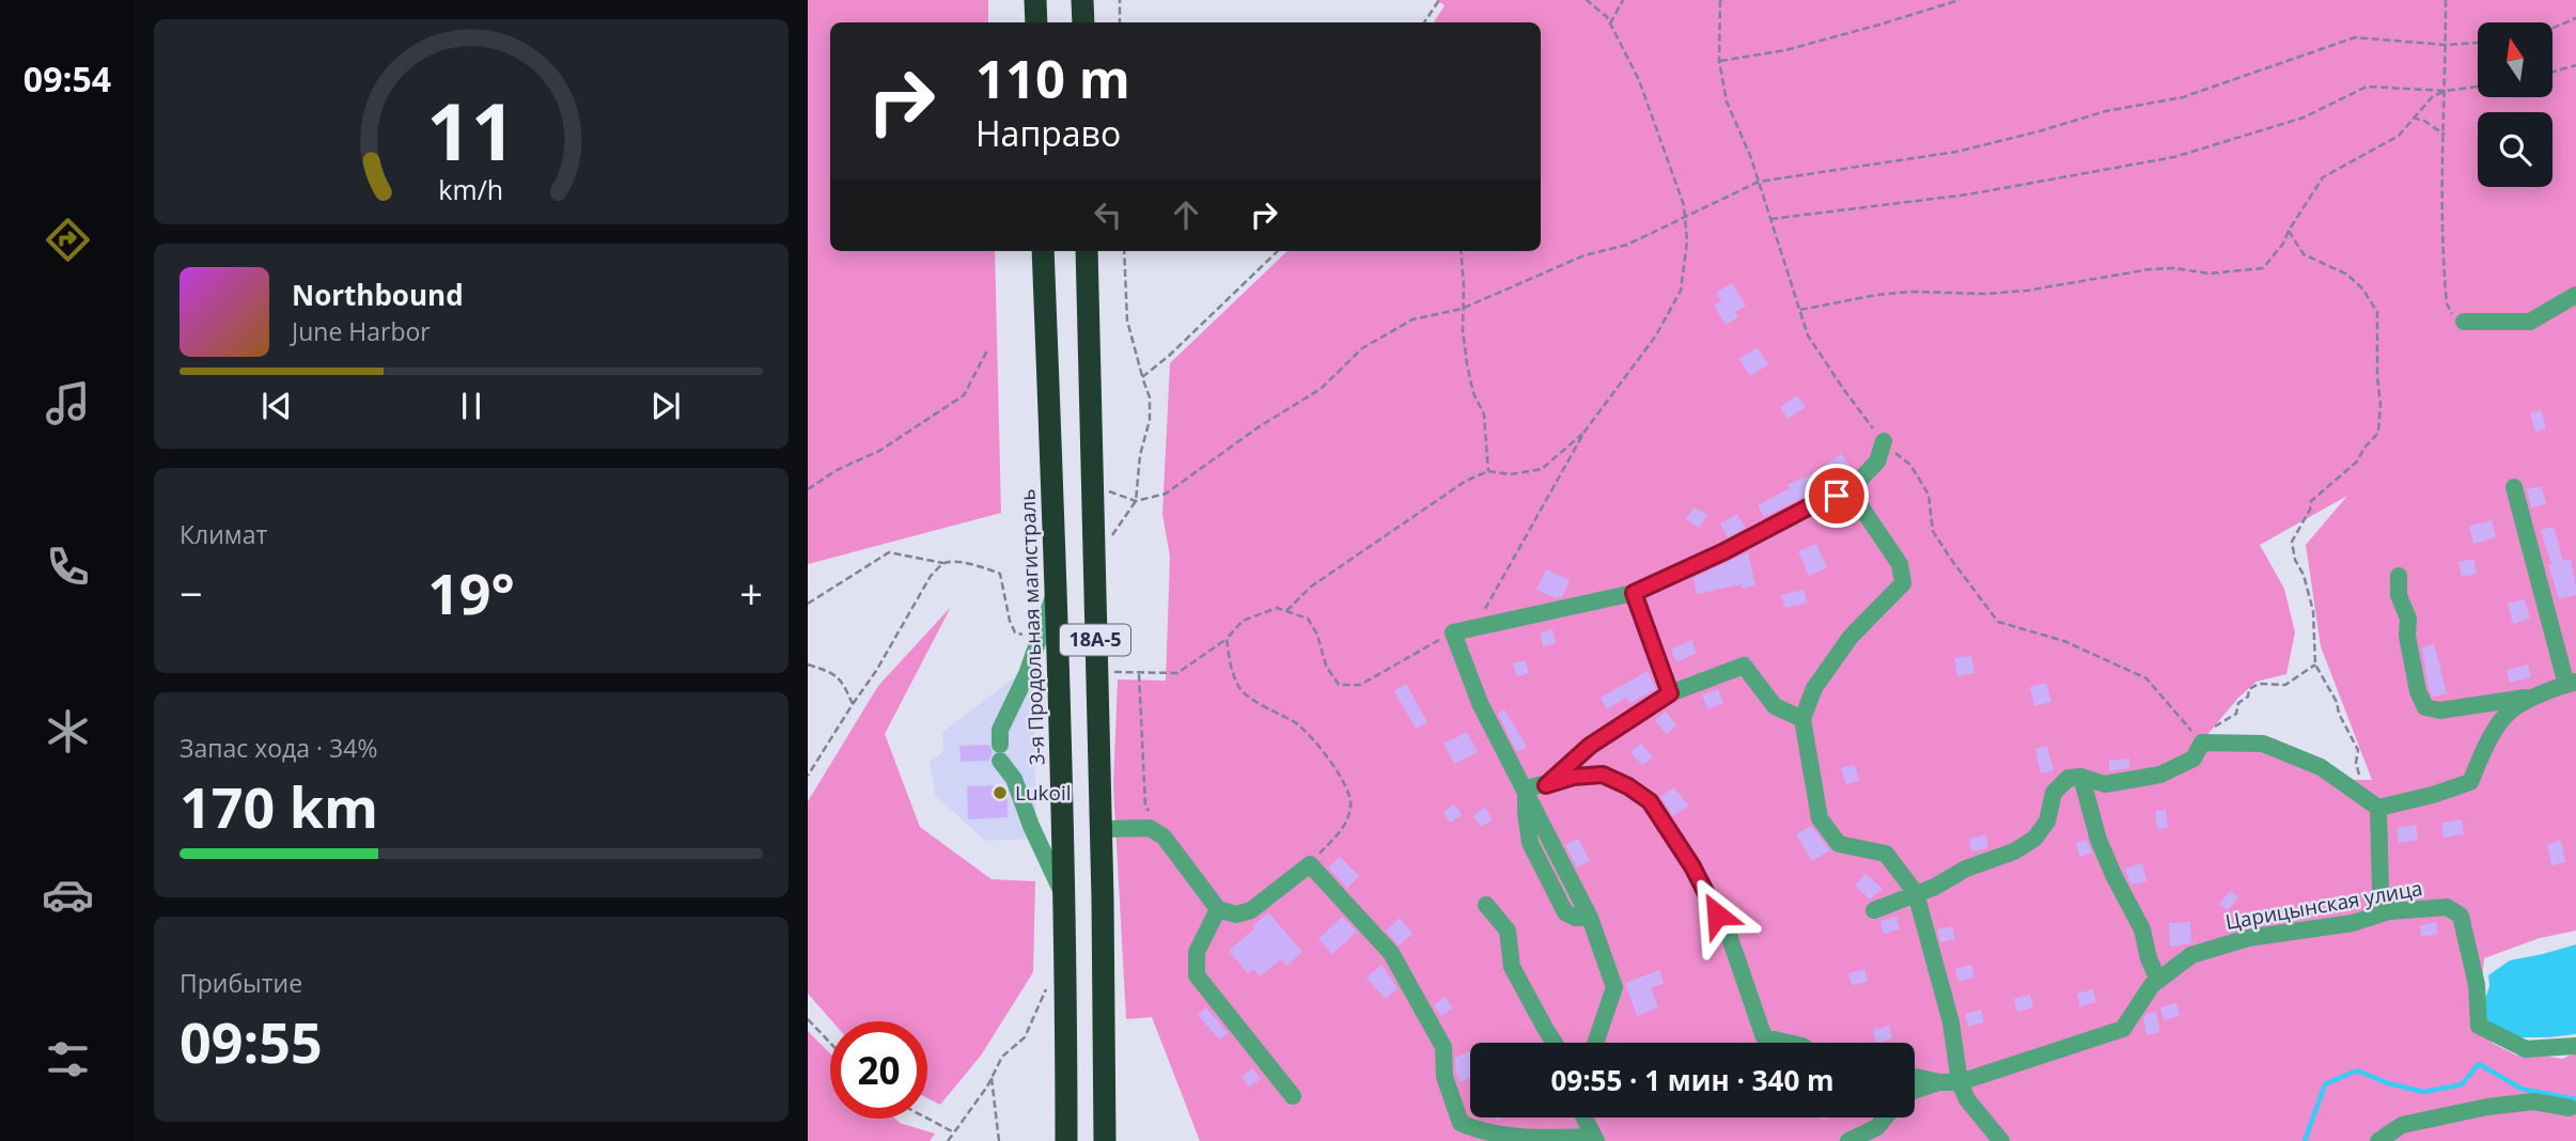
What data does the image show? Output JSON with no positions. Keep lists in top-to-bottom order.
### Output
{
  "streets": {
    "highway": ["3-я Продольная магистраль", "18А-5"],
    "street": ["Царицынская улица"]
  },
  "places": ["Lukoil"],
  "north": "top",
  "page": {
    "tabs": "09:54",
    "turn": ["110 m", "Направо"],
    "song": ["Northbound", "June Harbor"],
    "tile": [
      "Климат",
      ["Запас хода · 34%", "170 km"],
      ["Прибытие", "09:55"]
    ],
    "heat": ["−", "19°", "+"],
    "limit": "20",
    "trip": "09:55 · 1 мин · 340 m",
    "gauge": ["11", "km/h"]
  }
}
